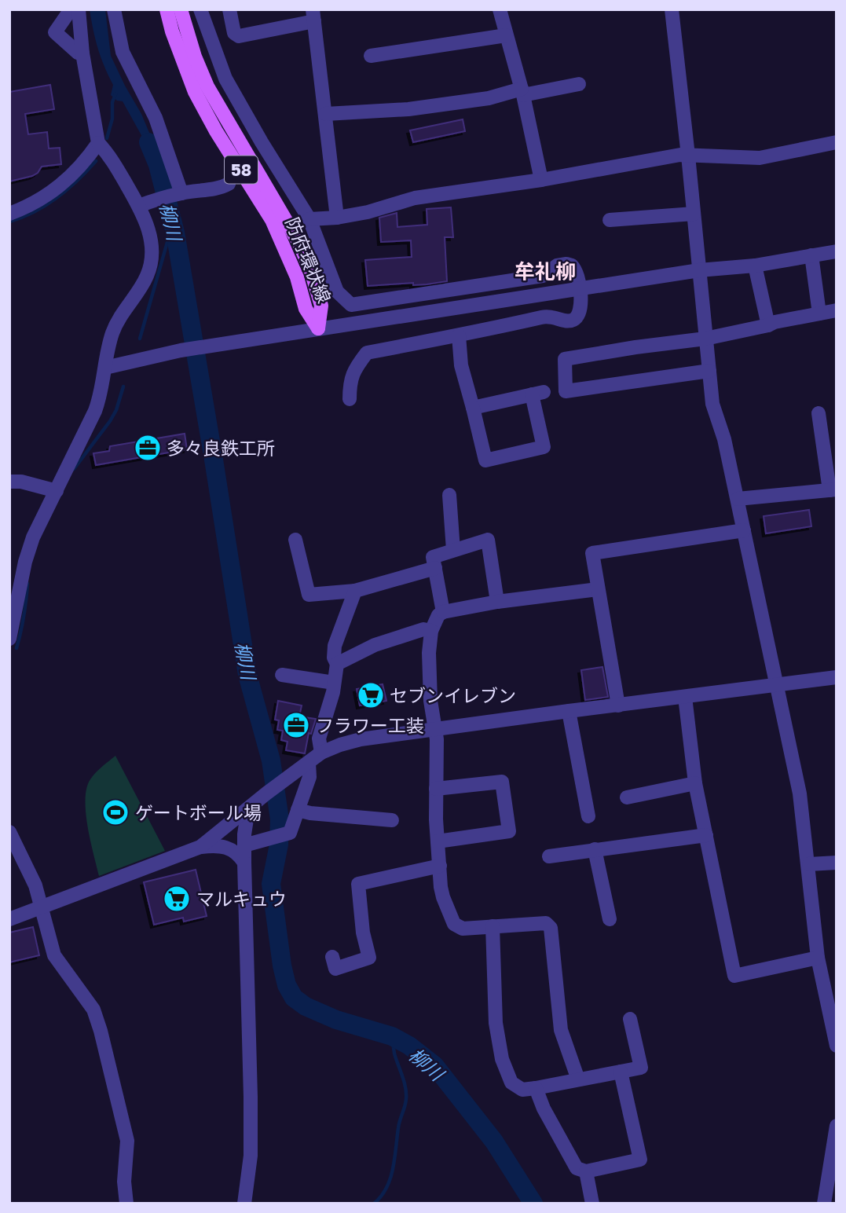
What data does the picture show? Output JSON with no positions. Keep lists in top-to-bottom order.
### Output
{
  "streets": {
    "main road": ["58", "防府環状線"]
  },
  "districts": ["牟礼柳"],
  "water": ["柳川"],
  "places": {
    "office": ["多々良鉄工所", "フラワー工装"],
    "supermarket": ["セブンイレブン", "マルキュウ"],
    "sports": ["ゲートボール場"]
  }
}
